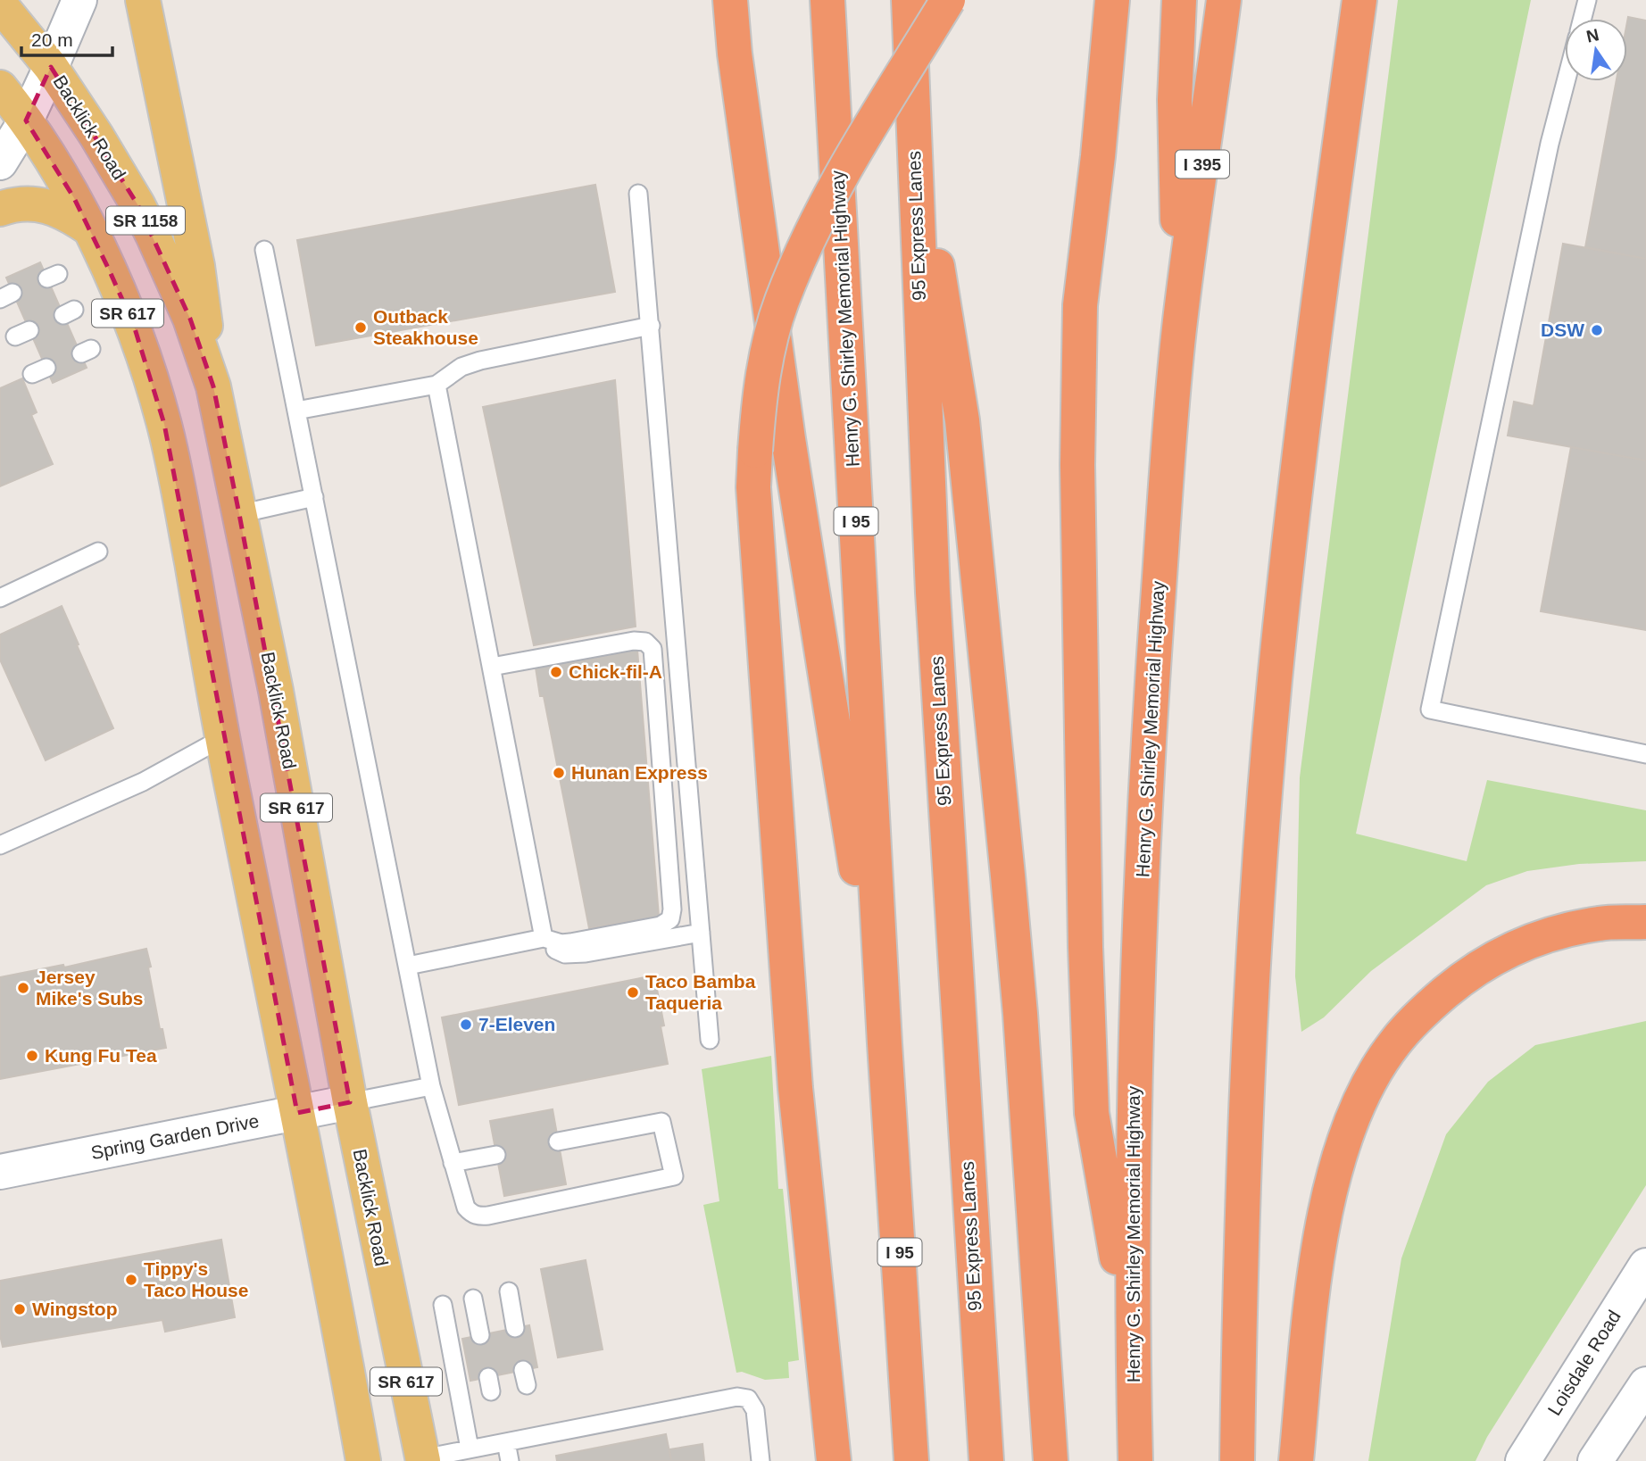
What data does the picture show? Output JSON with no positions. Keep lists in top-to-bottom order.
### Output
{
  "streets": {
    "highway": [
      "I 395",
      "95 Express Lanes",
      "Henry G. Shirley Memorial Highway",
      "I 95"
    ],
    "main road": [
      "Backlick Road",
      "SR 1158",
      "SR 617",
      "Spring Garden Drive",
      "Loisdale Road"
    ]
  },
  "crossings": [
    ["Backlick Road", "SR 1158"],
    ["Backlick Road", "SR 617"],
    ["Backlick Road", "Spring Garden Drive"],
    ["SR 617", "Spring Garden Drive"]
  ],
  "places": [
    "Outback Steakhouse",
    "DSW",
    "Chick-fil-A",
    "Hunan Express",
    "Jersey Mike's Subs",
    "Taco Bamba Taqueria",
    "7-Eleven",
    "Kung Fu Tea",
    "Tippy's Taco House",
    "Wingstop"
  ],
  "scale_bar": "20 m",
  "north": "top"
}
